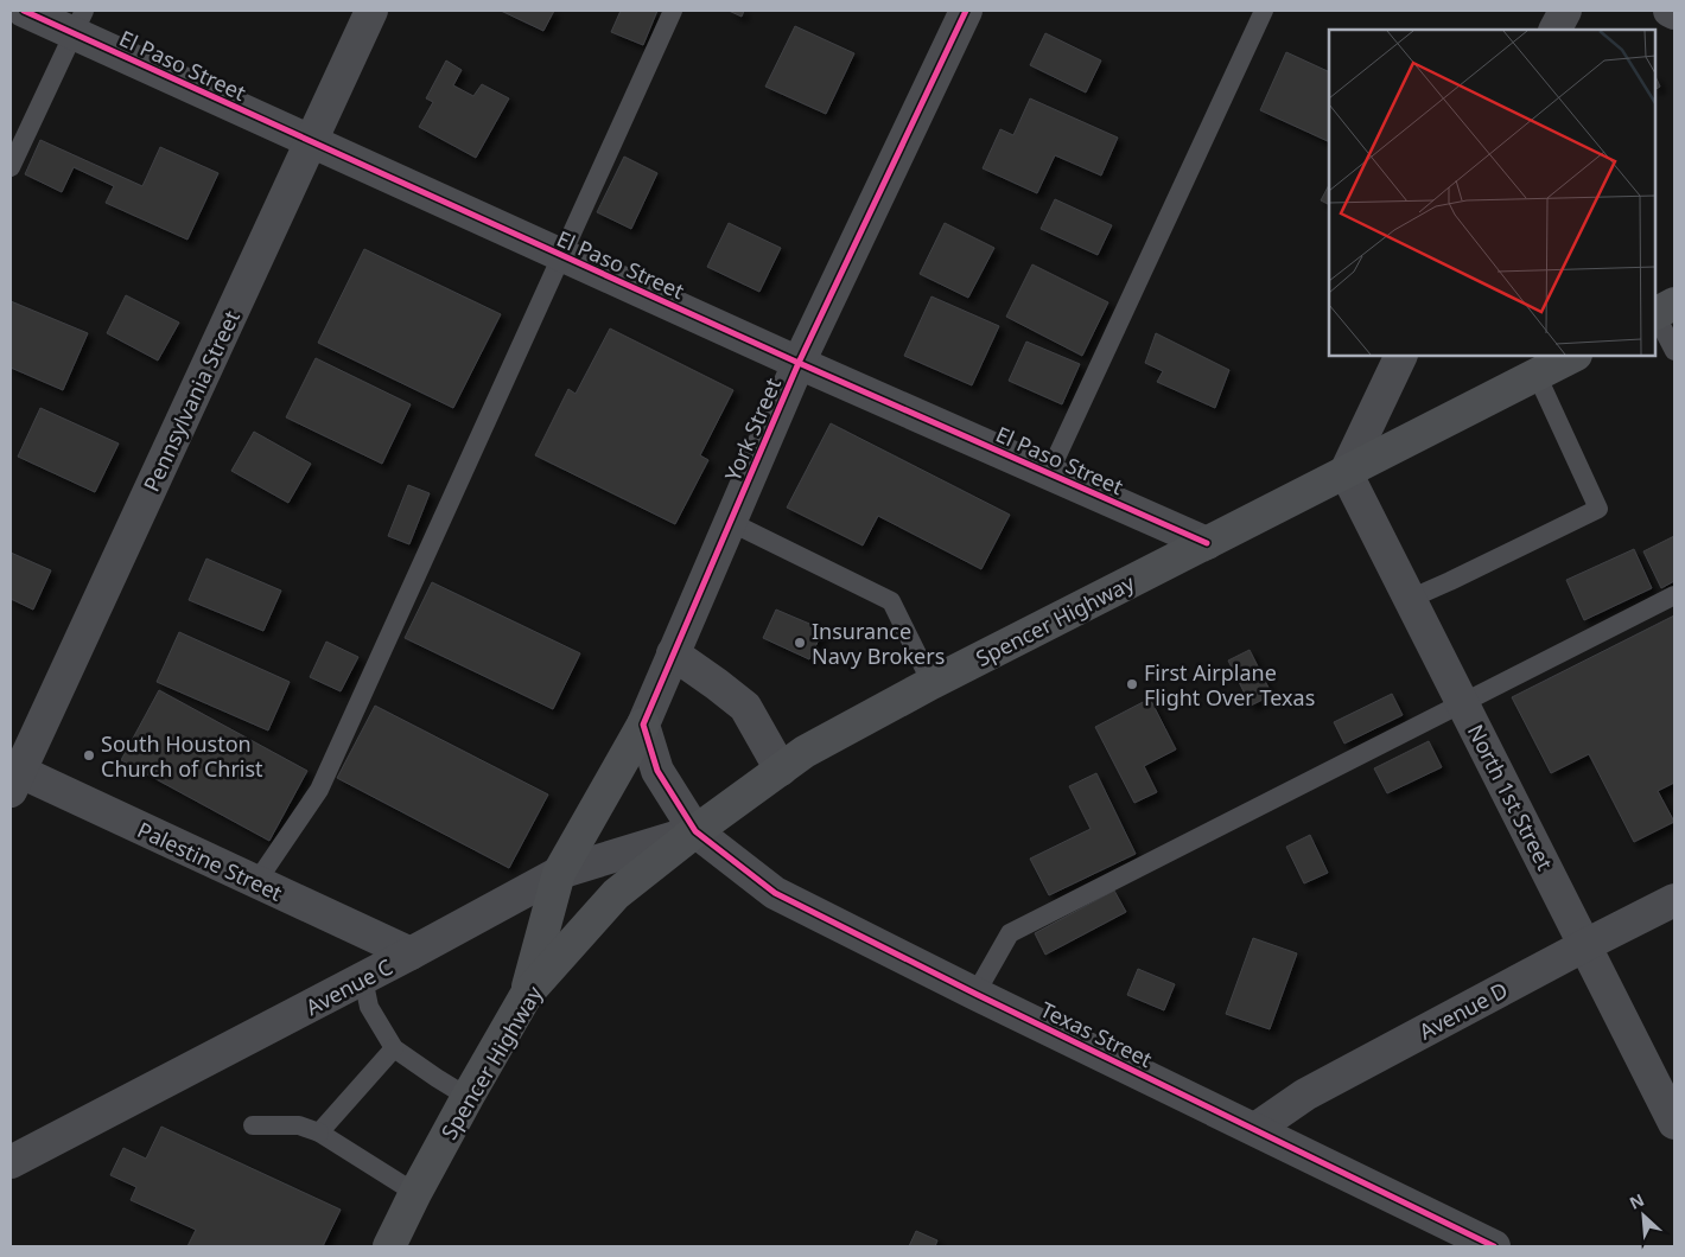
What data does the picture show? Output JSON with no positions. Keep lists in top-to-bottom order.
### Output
{
  "streets": {
    "main road": ["Spencer Highway"],
    "street": [
      "El Paso Street",
      "Pennsylvania Street",
      "York Street",
      "North 1st Street",
      "Palestine Street",
      "Avenue C",
      "Avenue D",
      "Texas Street"
    ]
  },
  "crossings": [
    ["El Paso Street", "Pennsylvania Street"],
    ["El Paso Street", "York Street"],
    ["El Paso Street", "Spencer Highway"],
    ["Pennsylvania Street", "Palestine Street"],
    ["Spencer Highway", "North 1st Street"],
    ["Spencer Highway", "Avenue C"],
    ["Spencer Highway", "Texas Street"],
    ["North 1st Street", "Avenue D"],
    ["Palestine Street", "Avenue C"],
    ["Avenue C", "Texas Street"],
    ["Avenue D", "Texas Street"]
  ],
  "places": ["Insurance Navy Brokers", "First Airplane Flight Over Texas", "South Houston Church of Christ"],
  "north": "top left"
}
